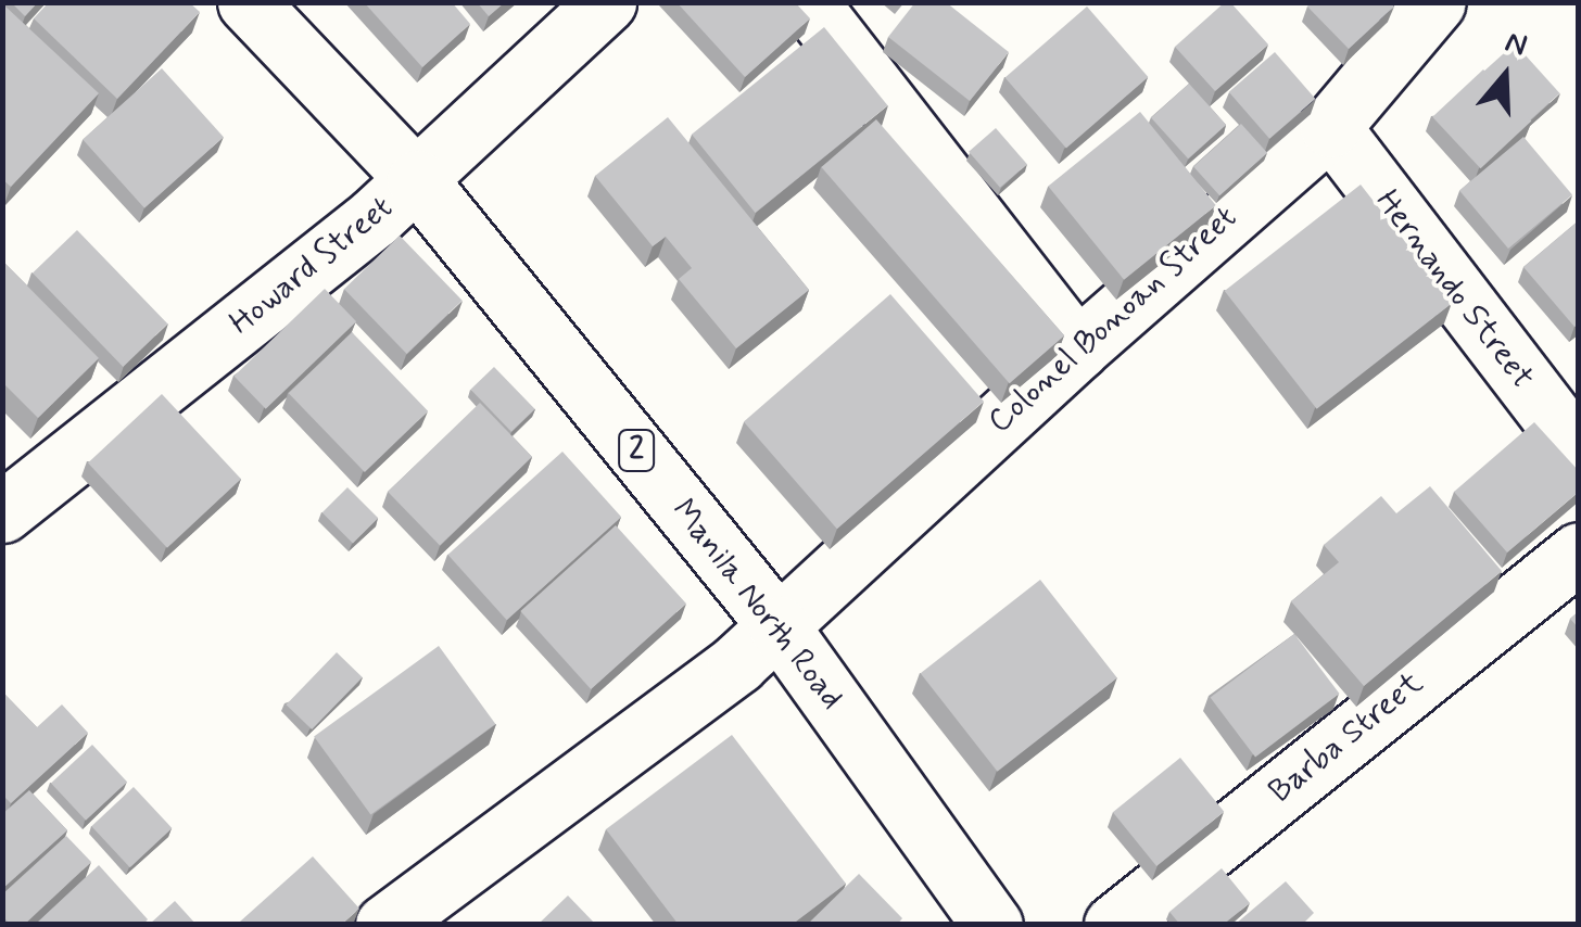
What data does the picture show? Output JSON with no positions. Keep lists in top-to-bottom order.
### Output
{
  "streets": {
    "main road": [
      "Howard Street",
      "Hernando Street",
      "Colonel Bonoan Street",
      "2",
      "Manila North Road",
      "Barba Street"
    ]
  },
  "crossings": [
    ["Howard Street", "Manila North Road"],
    ["Hernando Street", "Colonel Bonoan Street"],
    ["Colonel Bonoan Street", "Manila North Road"]
  ],
  "north": "top"
}
